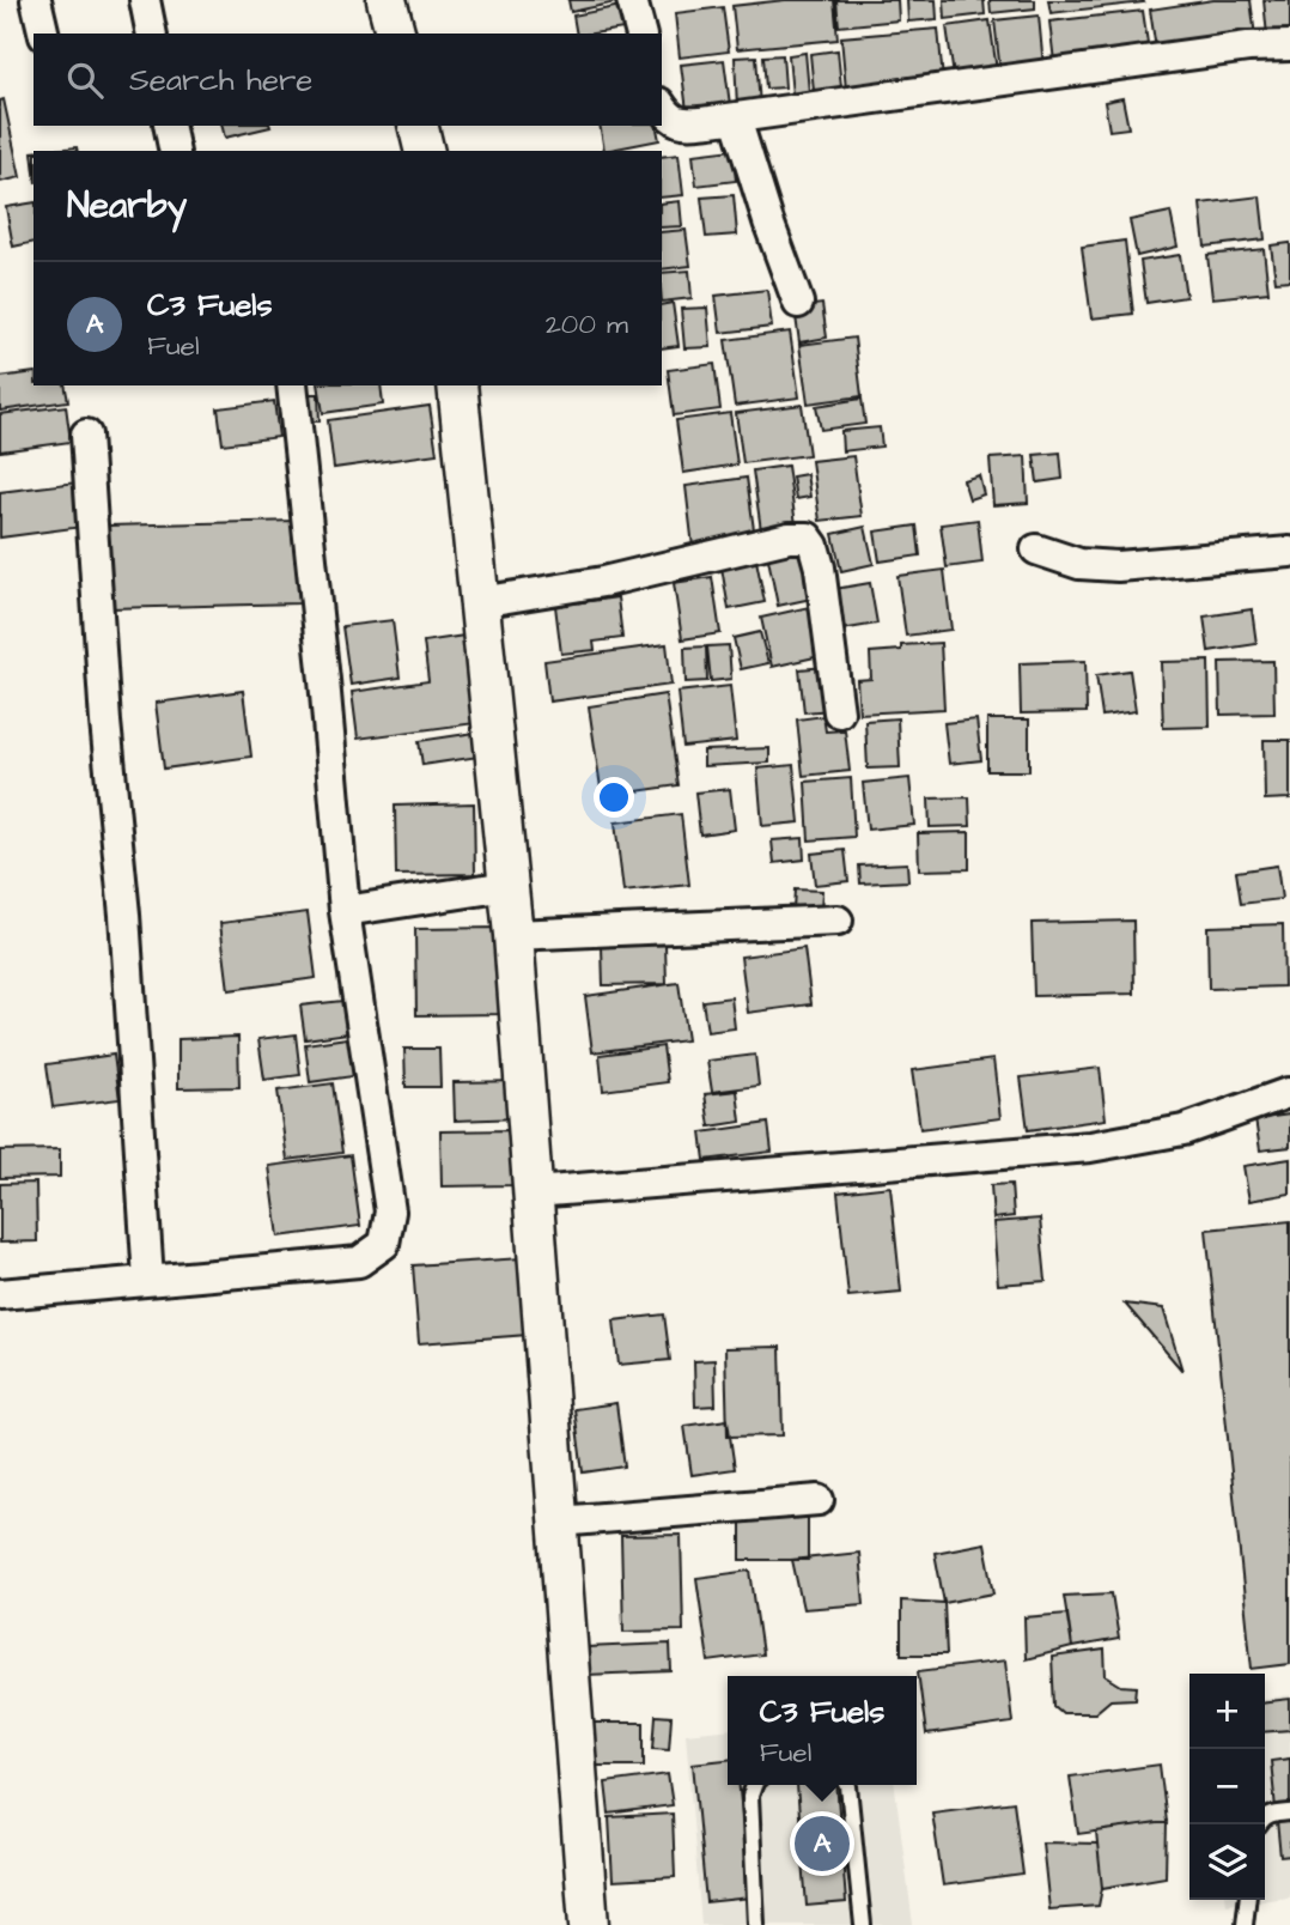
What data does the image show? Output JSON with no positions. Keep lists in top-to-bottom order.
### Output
{
  "page": {
    "search": "Search here",
    "heading": "Nearby",
    "list": [
      {
        "mark": "A",
        "name": "C3 Fuels",
        "note": "Fuel",
        "value": "200 m"
      }
    ],
    "map_buttons": ["+", "−"],
    "popup": ["C3 Fuels", "Fuel"],
    "pins": "A"
  }
}
